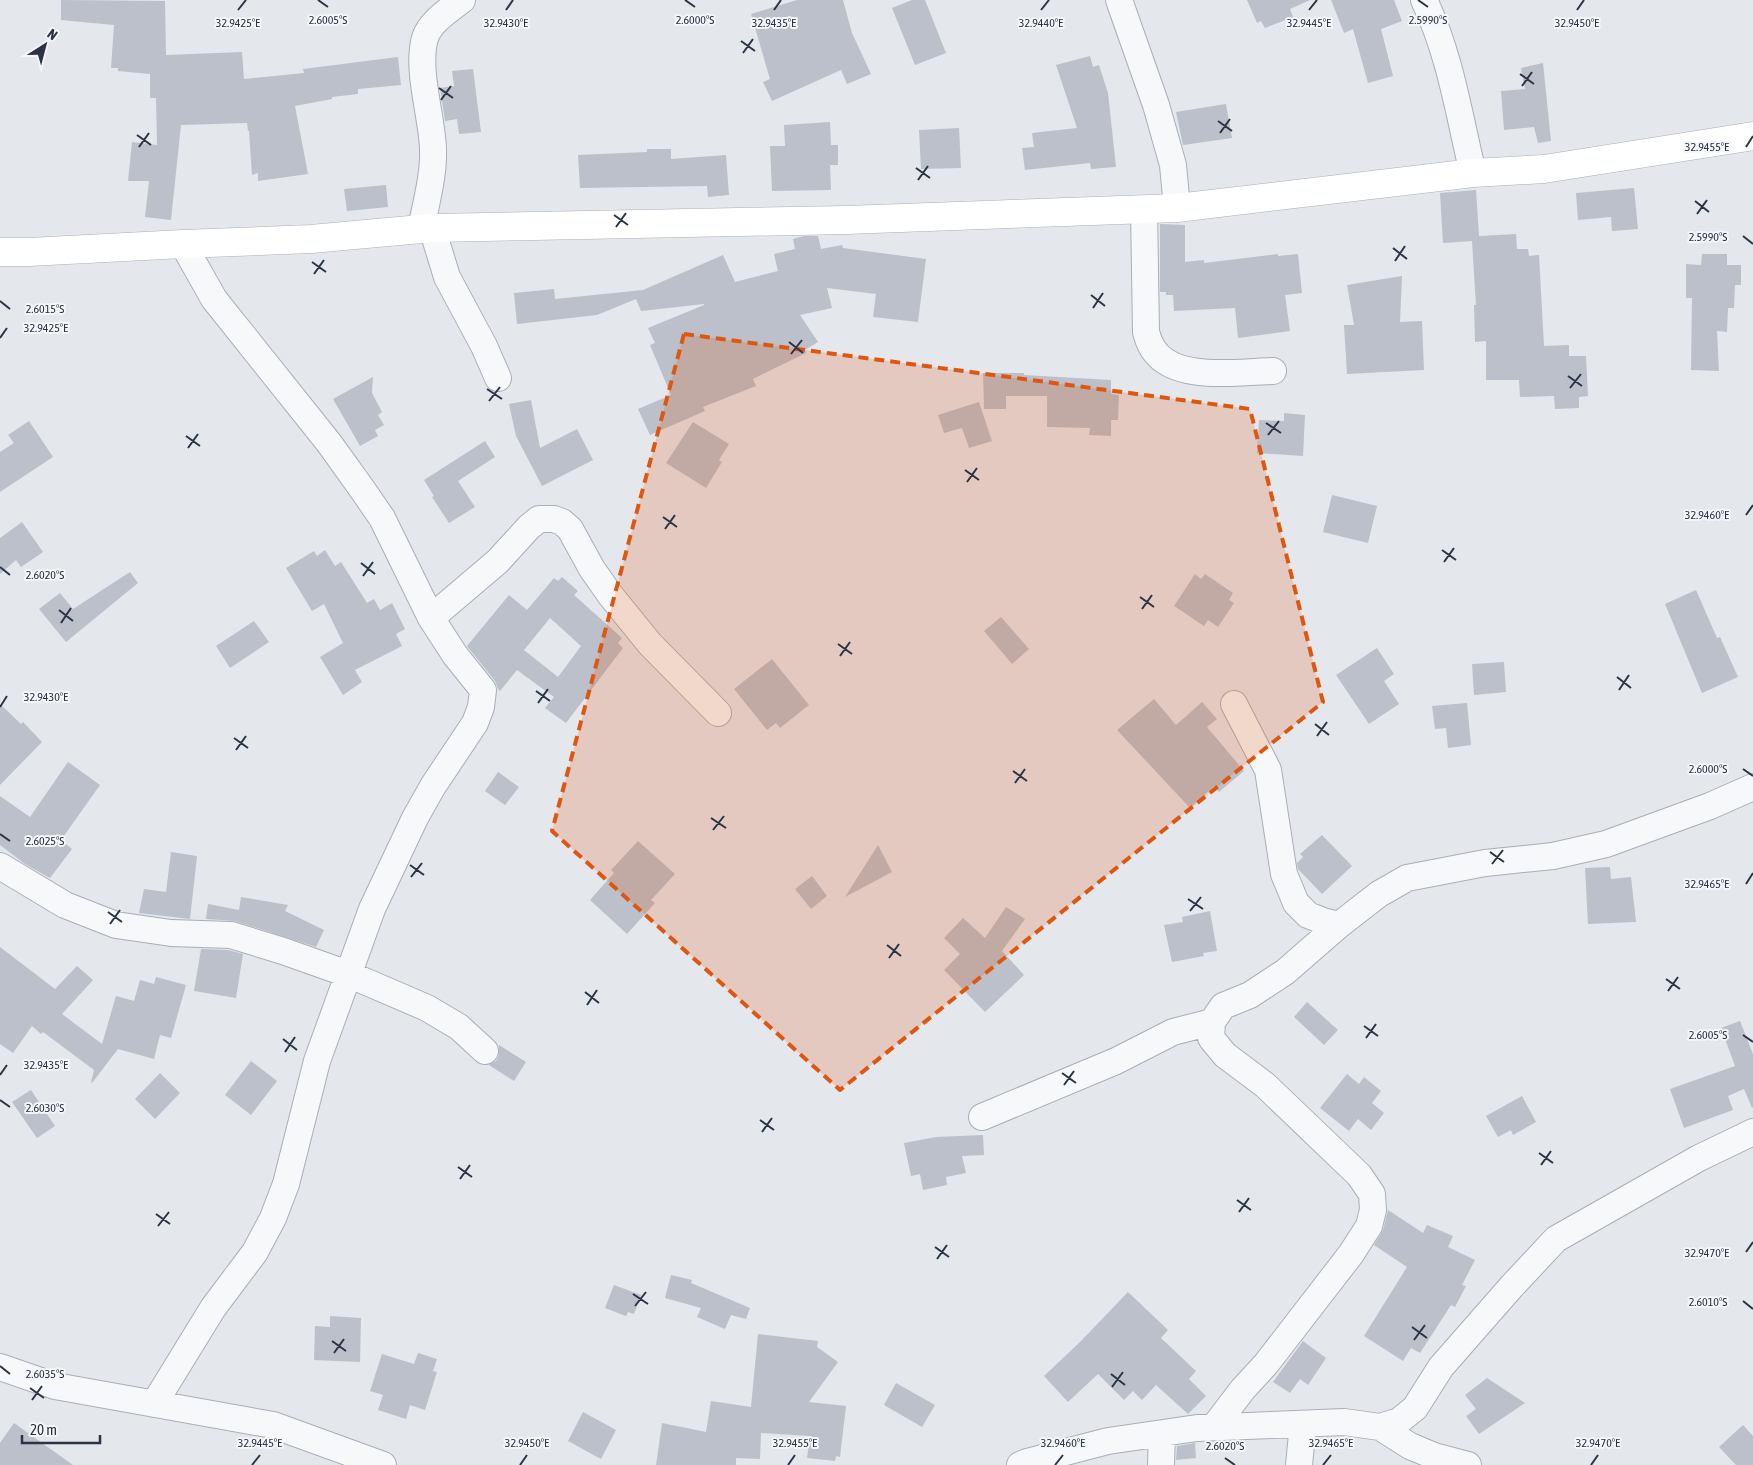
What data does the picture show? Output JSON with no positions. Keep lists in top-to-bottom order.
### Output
{
  "scale_bar": "20 m",
  "north": "top right",
  "coordinates": [
    "2.5990°S",
    "2.6005°S",
    "2.6000°S",
    "32.9425°E",
    "32.9430°E",
    "32.9435°E",
    "32.9440°E",
    "32.9450°E",
    "32.9445°E",
    "32.9455°E",
    "2.6015°S",
    "32.9460°E",
    "2.6020°S",
    "2.6025°S",
    "32.9465°E",
    "2.6030°S",
    "32.9470°E",
    "2.6010°S",
    "2.6035°S"
  ]
}
